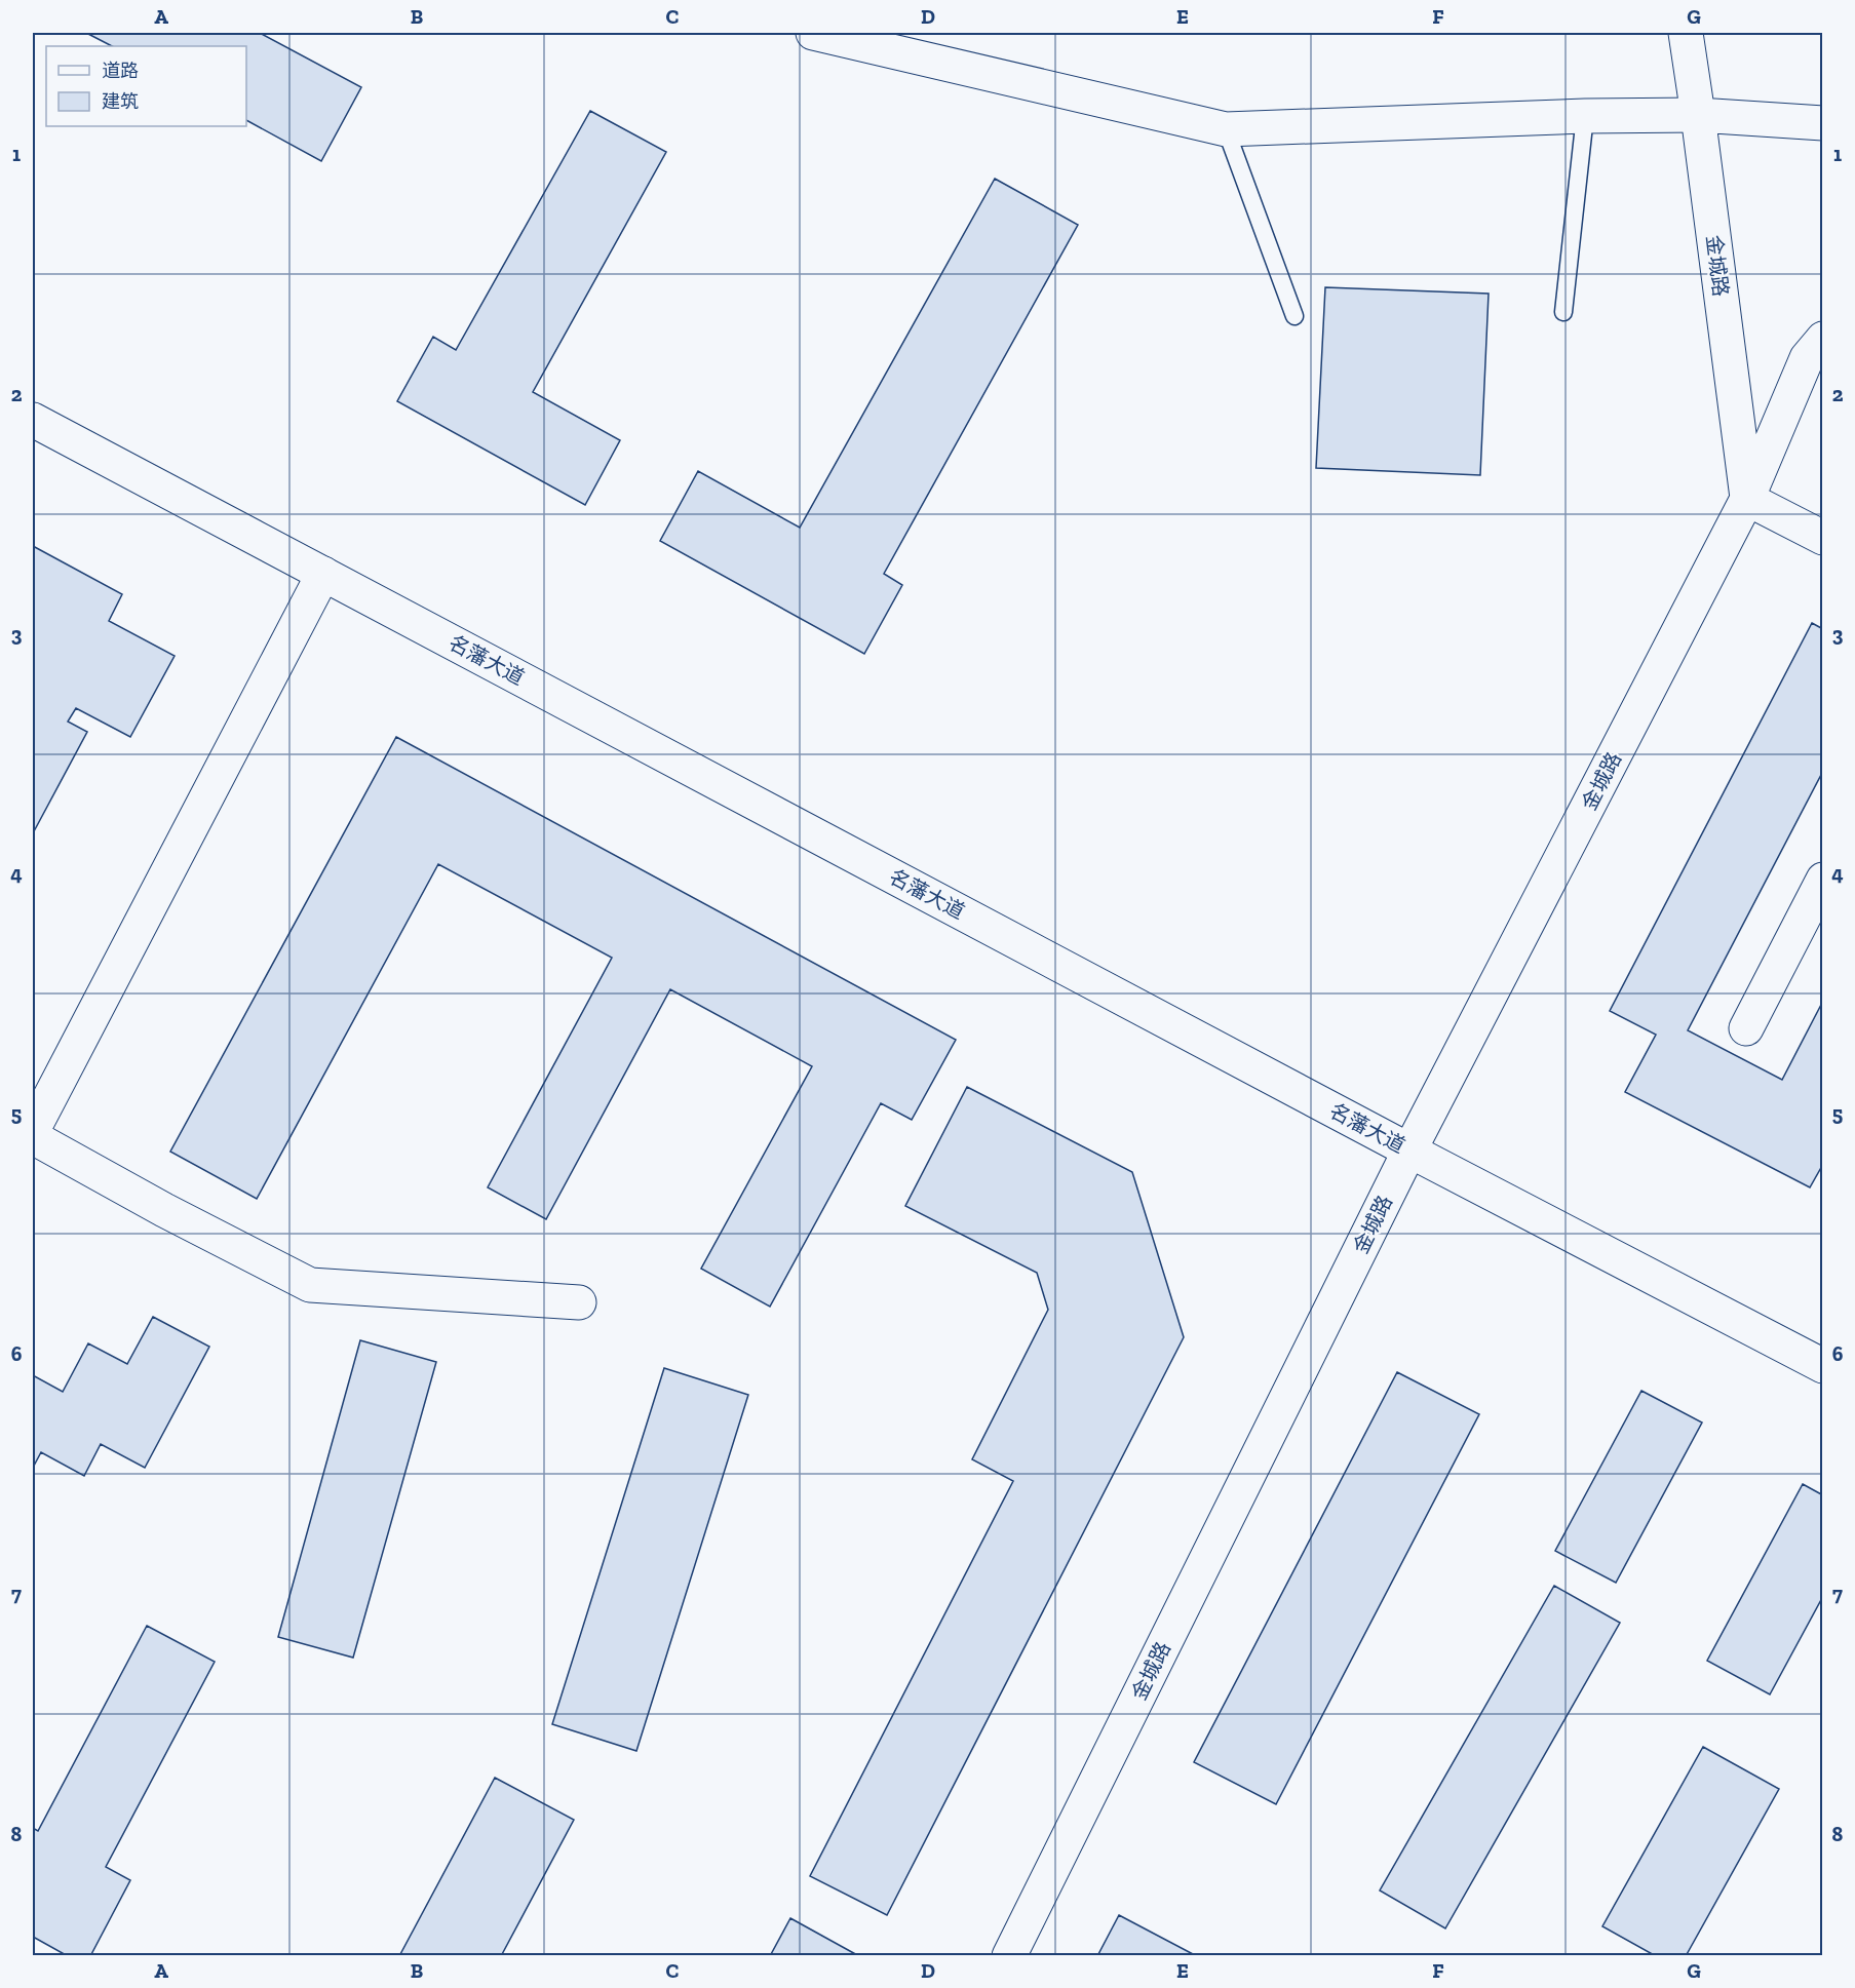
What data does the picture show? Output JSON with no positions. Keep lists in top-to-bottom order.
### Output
{
  "streets": {
    "main road": ["金城路", "名藩大道"]
  },
  "crossings": [
    ["金城路", "名藩大道"]
  ],
  "legend": ["道路", "建筑"],
  "grid": {
    "columns": [
      "A",
      "B",
      "C",
      "D",
      "E",
      "F",
      "G"
    ],
    "rows": [
      "1",
      "2",
      "3",
      "4",
      "5",
      "6",
      "7",
      "8"
    ]
  }
}
